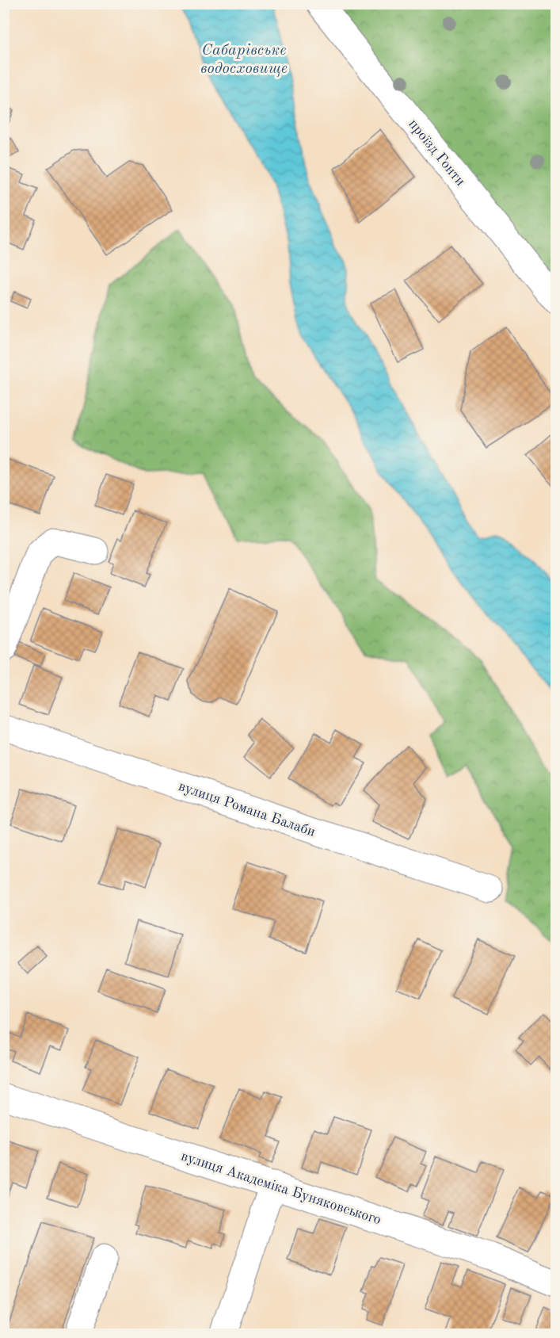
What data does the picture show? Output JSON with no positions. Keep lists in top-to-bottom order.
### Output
{
  "streets": {
    "street": ["проїзд Гонти", "вулиця Романа Балаби", "вулиця Академіка Буняковського"]
  },
  "water": ["Сабарівське водосховище"]
}
